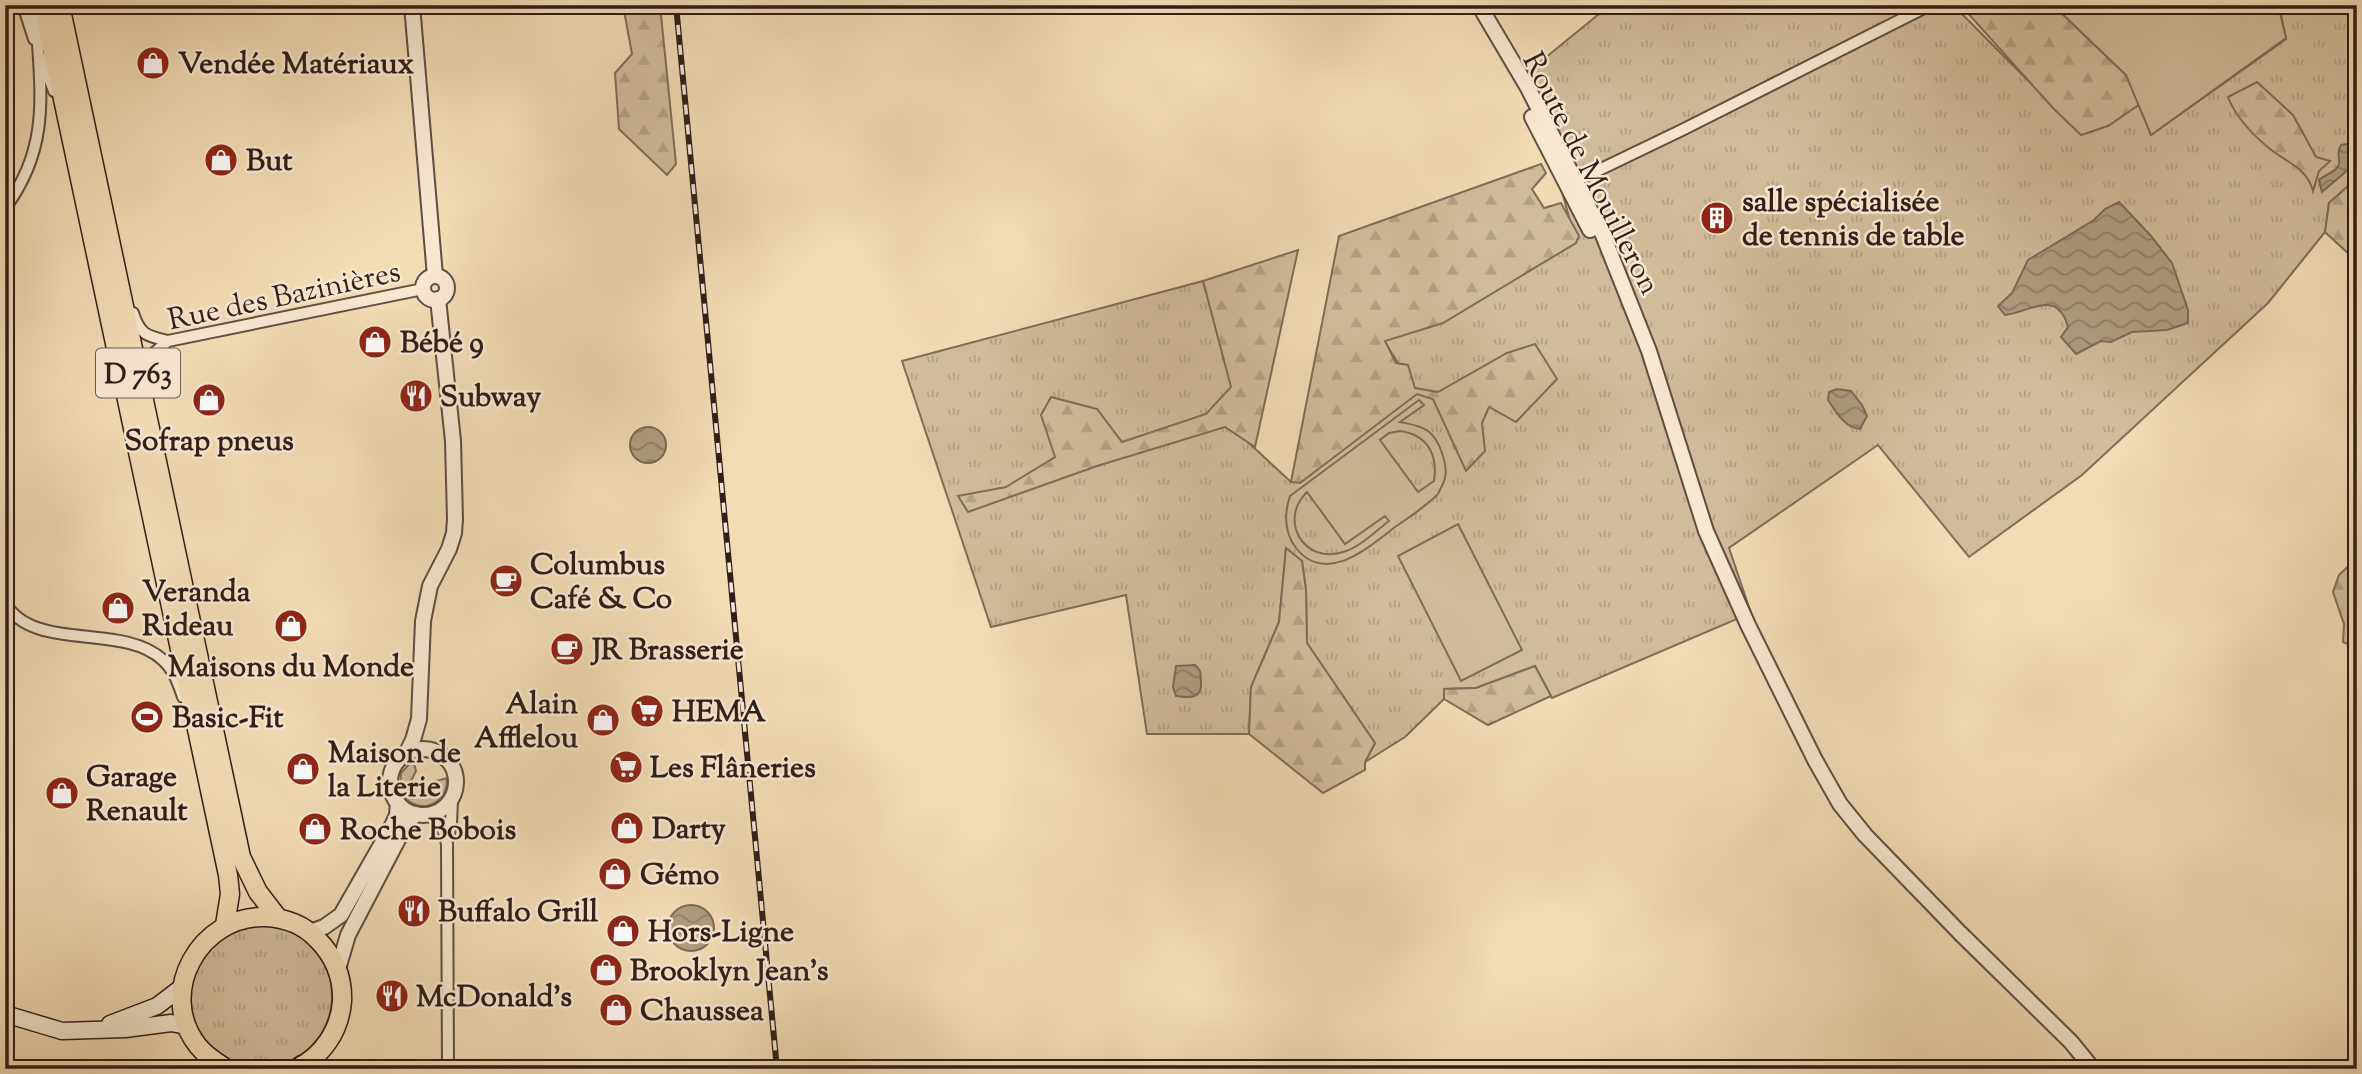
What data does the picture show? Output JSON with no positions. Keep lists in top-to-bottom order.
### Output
{
  "streets": {
    "main road": ["D 763"],
    "street": ["Route de Mouilleron", "Rue des Bazinières"]
  },
  "crossings": [
    ["Rue des Bazinières", "D 763"]
  ],
  "places": {
    "shop": [
      "Vendée Matériaux",
      "But",
      "Bébé 9",
      "Sofrap pneus",
      "Veranda Rideau",
      "Maisons du Monde",
      "Alain Afflelou",
      "Maison de la Literie",
      "Garage Renault",
      "Darty",
      "Roche Bobois",
      "Gémo",
      "Hors-Ligne",
      "Brooklyn Jean's",
      "Chaussea"
    ],
    "building": ["salle spécialisée de tennis de table"],
    "restaurant": ["Subway", "Buffalo Grill", "McDonald's"],
    "cafe": ["Columbus Café & Co", "JR Brasserie"],
    "supermarket": ["HEMA", "Les Flâneries"],
    "sports": ["Basic-Fit"]
  }
}
